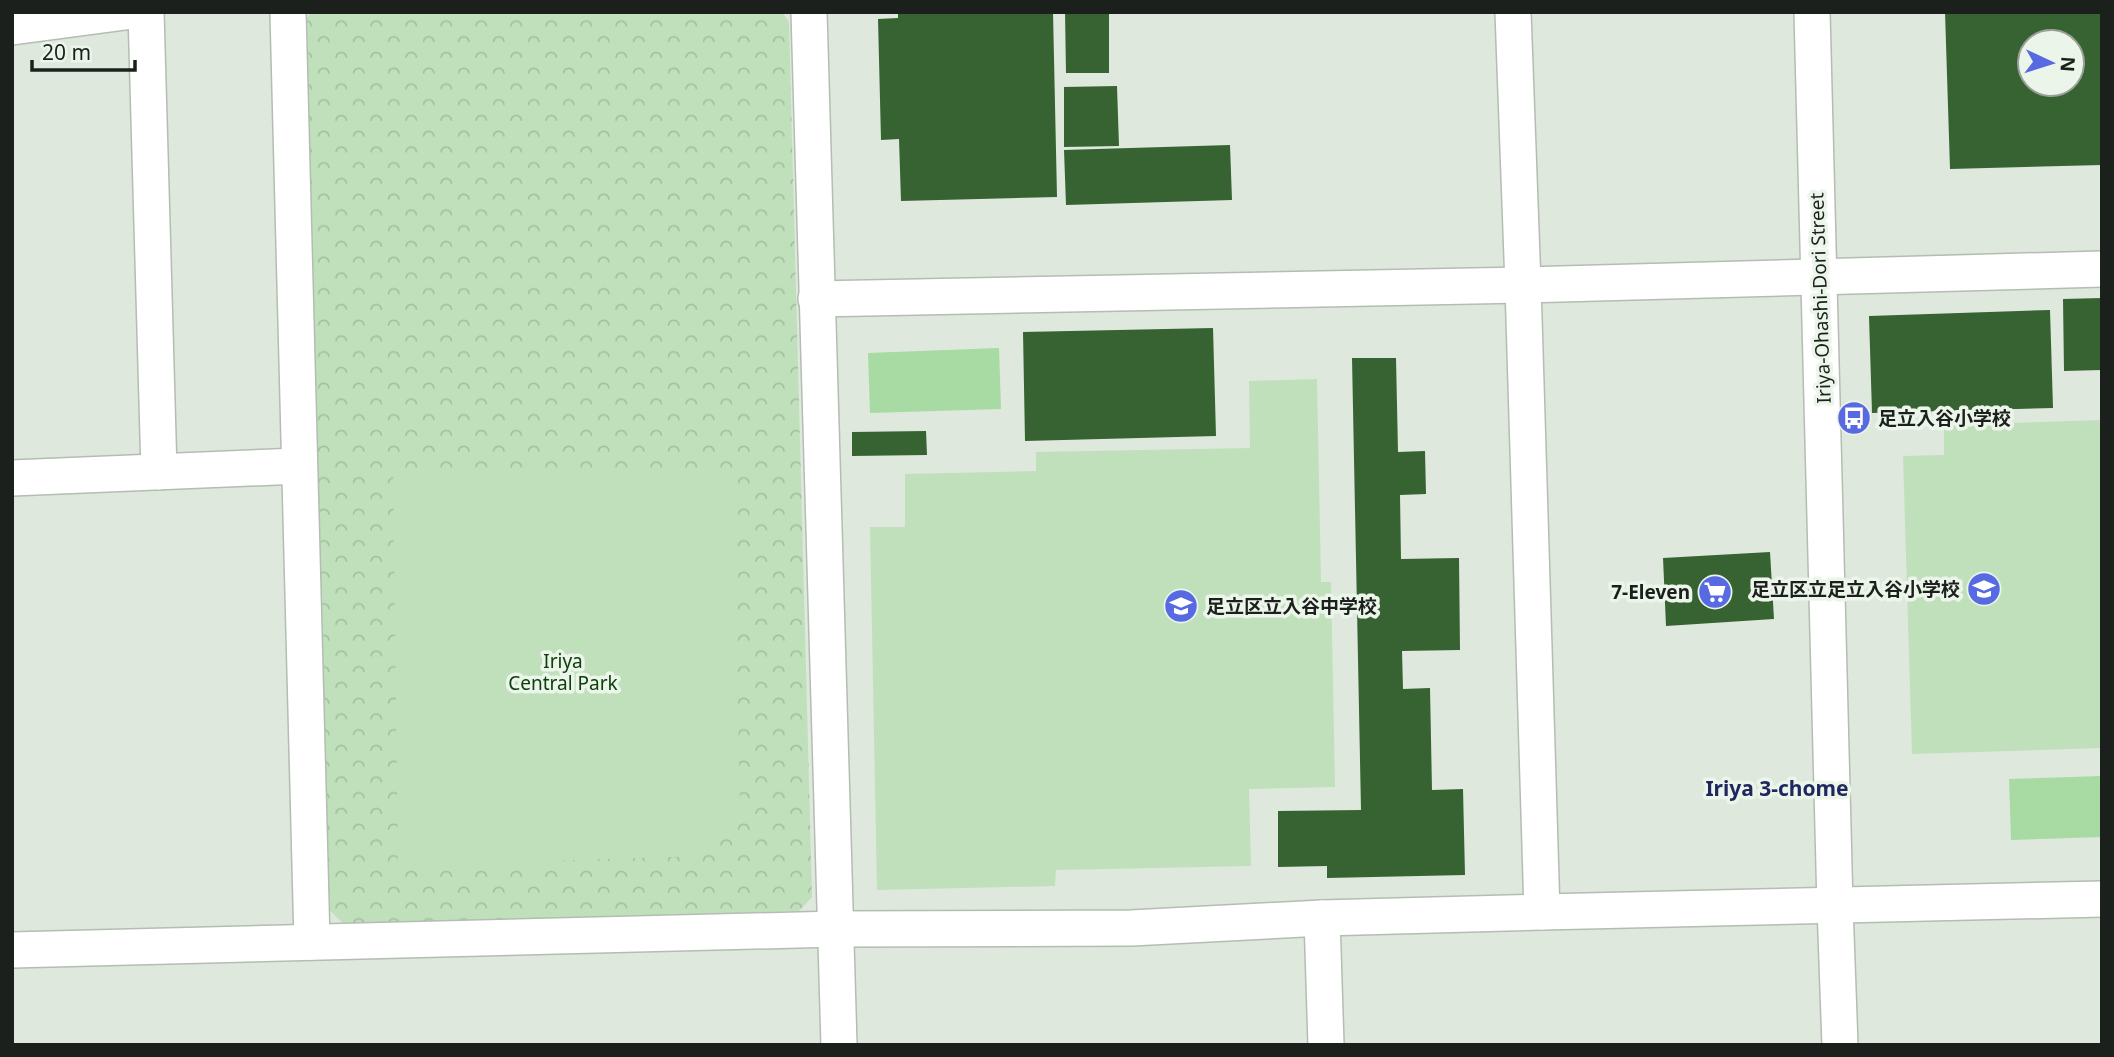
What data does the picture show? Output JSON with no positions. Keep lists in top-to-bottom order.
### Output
{
  "streets": {
    "street": ["Iriya-Ohashi-Dori Street"]
  },
  "districts": ["Iriya 3-chome"],
  "parks": ["Iriya Central Park"],
  "places": {
    "bus stop": ["足立入谷小学校"],
    "school or university": ["足立区立足立入谷小学校", "足立区立入谷中学校"],
    "supermarket": ["7-Eleven"]
  },
  "scale_bar": "20 m",
  "north": "right"
}
